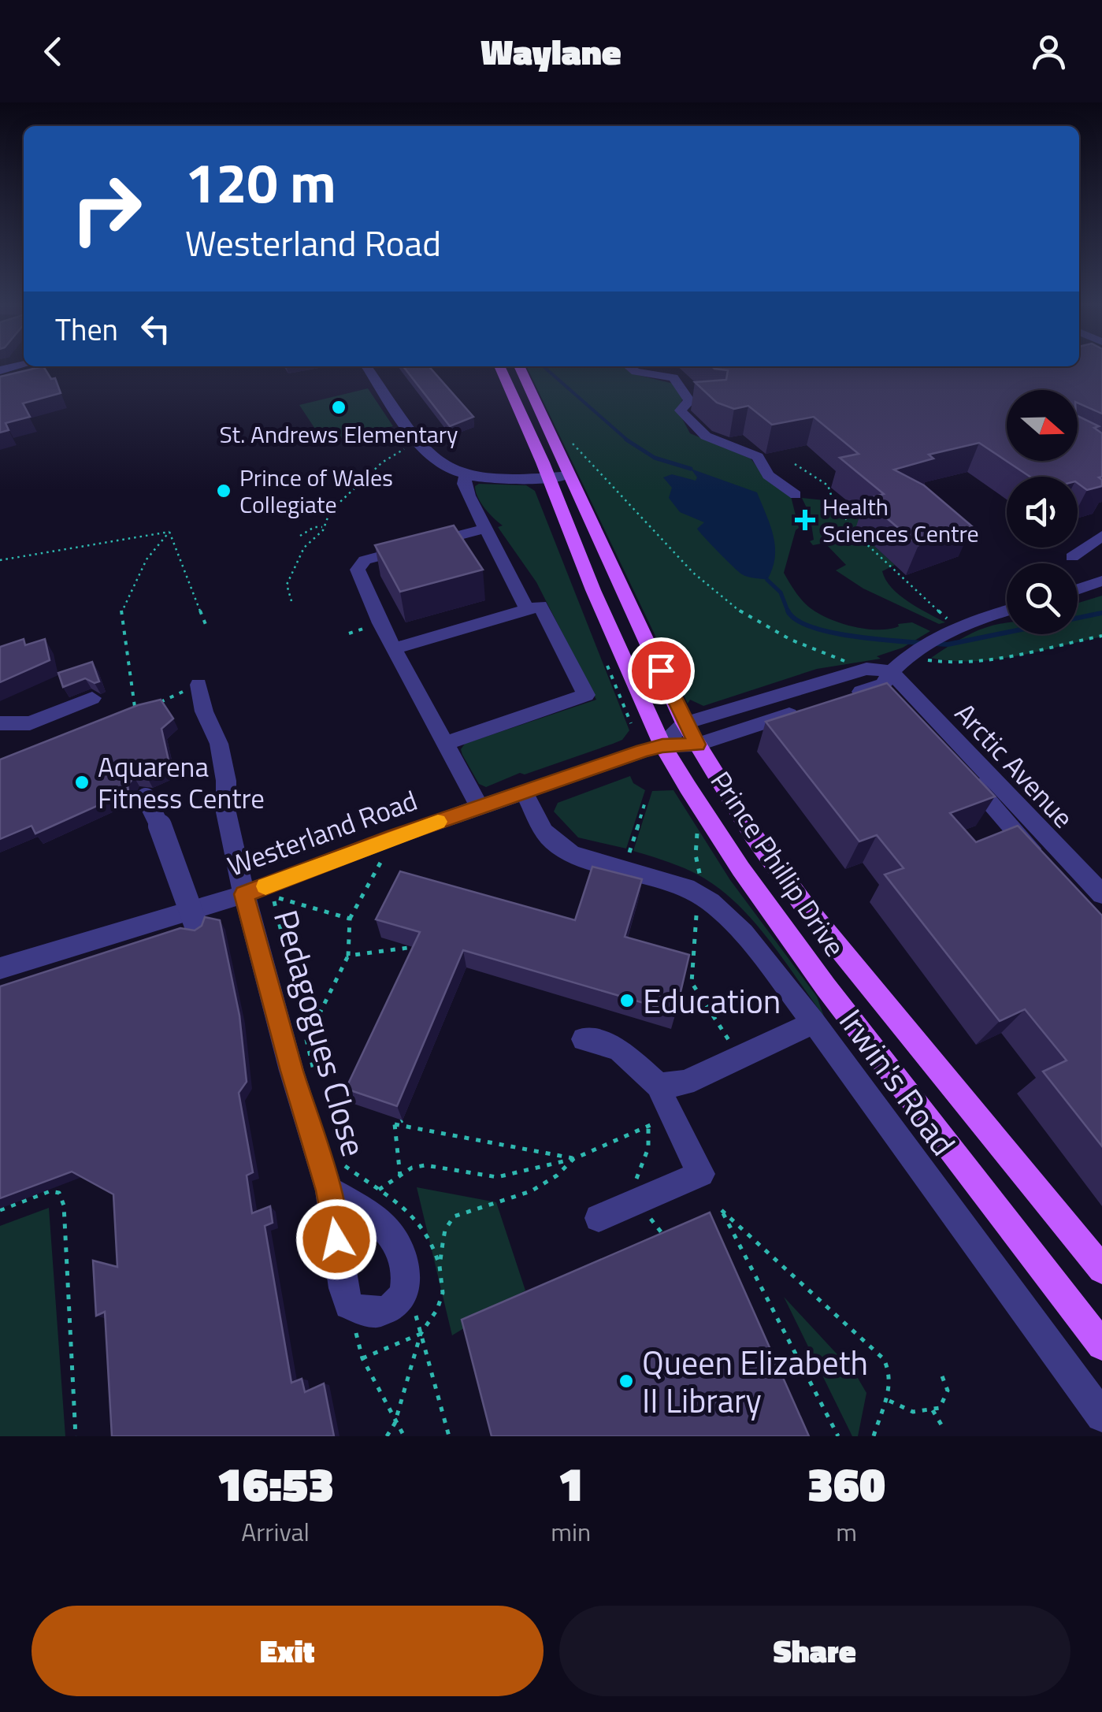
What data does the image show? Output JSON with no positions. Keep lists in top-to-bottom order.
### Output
{
  "streets": {
    "main road": ["Prince Phillip Drive"],
    "street": [
      "Arctic Avenue",
      "Westerland Road",
      "Pedagogues Close",
      "Irwin's Road"
    ]
  },
  "crossings": [
    ["Westerland Road", "Prince Phillip Drive"],
    ["Westerland Road", "Pedagogues Close"],
    ["Westerland Road", "Irwin's Road"]
  ],
  "places": {
    "other": [
      "St. Andrews Elementary",
      "Prince of Wales Collegiate",
      "Aquarena Fitness Centre",
      "Education",
      "Queen Elizabeth II Library"
    ],
    "health": ["Health Sciences Centre"]
  },
  "north": "right",
  "page": {
    "header": "Waylane",
    "turn": ["120 m", "Westerland Road"],
    "then": "Then",
    "eta": [
      "16:53",
      "Arrival",
      "1",
      "min",
      "360",
      "m"
    ],
    "buttons": ["Exit", "Share"]
  }
}
